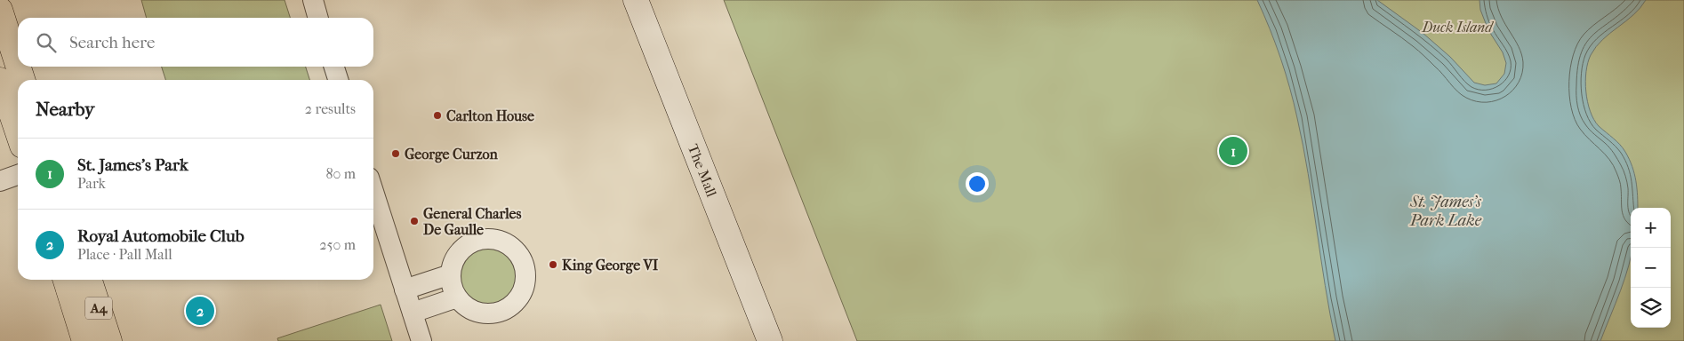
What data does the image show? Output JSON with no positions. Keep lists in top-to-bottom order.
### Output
{
  "streets": {
    "main road": ["A4"],
    "street": ["The Mall"]
  },
  "water": ["St. James's Park Lake"],
  "parks": ["Duck Island"],
  "places": [
    "Carlton House",
    "George Curzon",
    "General Charles De Gaulle",
    "King George VI"
  ],
  "page": {
    "search": "Search here",
    "heading": ["Nearby", "2 results"],
    "pins": ["1", "2"],
    "list": [
      {
        "mark": "1",
        "name": "St. James's Park",
        "note": "Park",
        "value": "80 m"
      },
      {
        "mark": "2",
        "name": "Royal Automobile Club",
        "note": "Place · Pall Mall",
        "value": "250 m"
      }
    ],
    "map_buttons": ["+", "−"]
  }
}
